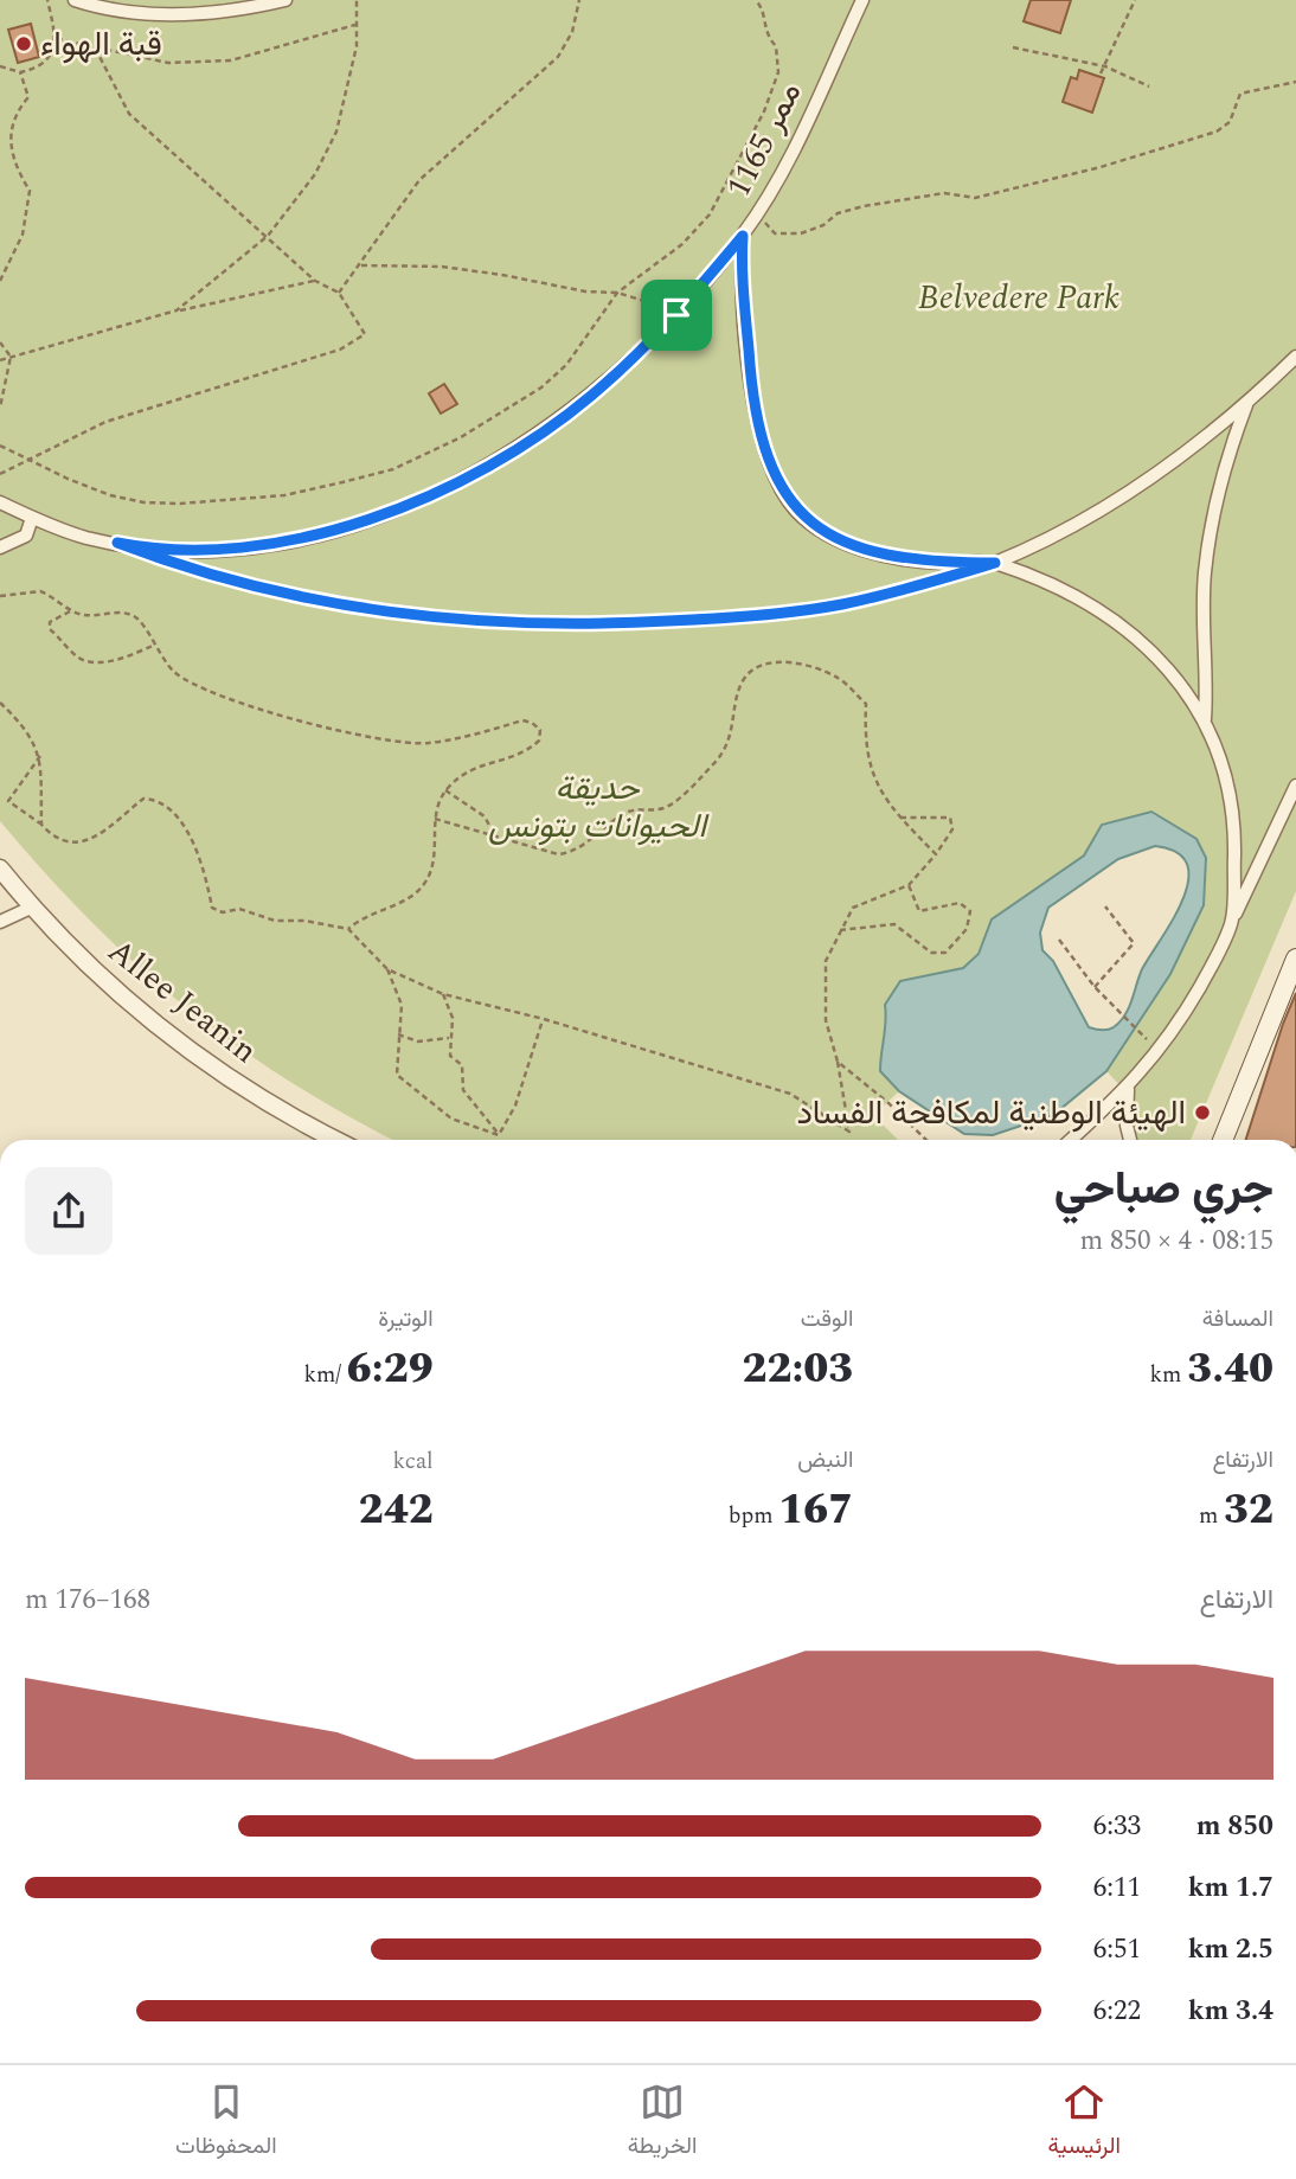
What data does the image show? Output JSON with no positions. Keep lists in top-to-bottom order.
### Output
{
  "streets": {
    "street": ["ممر 1165", "Allee Jeanin"]
  },
  "parks": ["Belvedere Park", "حديقة الحيوانات بتونس"],
  "places": ["قبة الهواء", "الهيئة الوطنية لمكافحة الفساد"],
  "page": {
    "heading": ["جري صباحي", "08:15 · 4 × 850 m"],
    "stats": [
      ["المسافة", "3.40 km"],
      ["الوقت", "22:03"],
      ["الوتيرة", "6:29 /km"],
      ["الارتفاع", "32 m"],
      ["النبض", "167 bpm"],
      ["kcal", "242"]
    ],
    "chart": ["الارتفاع", "168–176 m"],
    "list": [
      {
        "name": "850 m",
        "note": "6:33"
      },
      {
        "name": "1.7 km",
        "note": "6:11"
      },
      {
        "name": "2.5 km",
        "note": "6:51"
      },
      {
        "name": "3.4 km",
        "note": "6:22"
      }
    ],
    "tabs": ["الرئيسية", "الخريطة", "المحفوظات"]
  }
}
